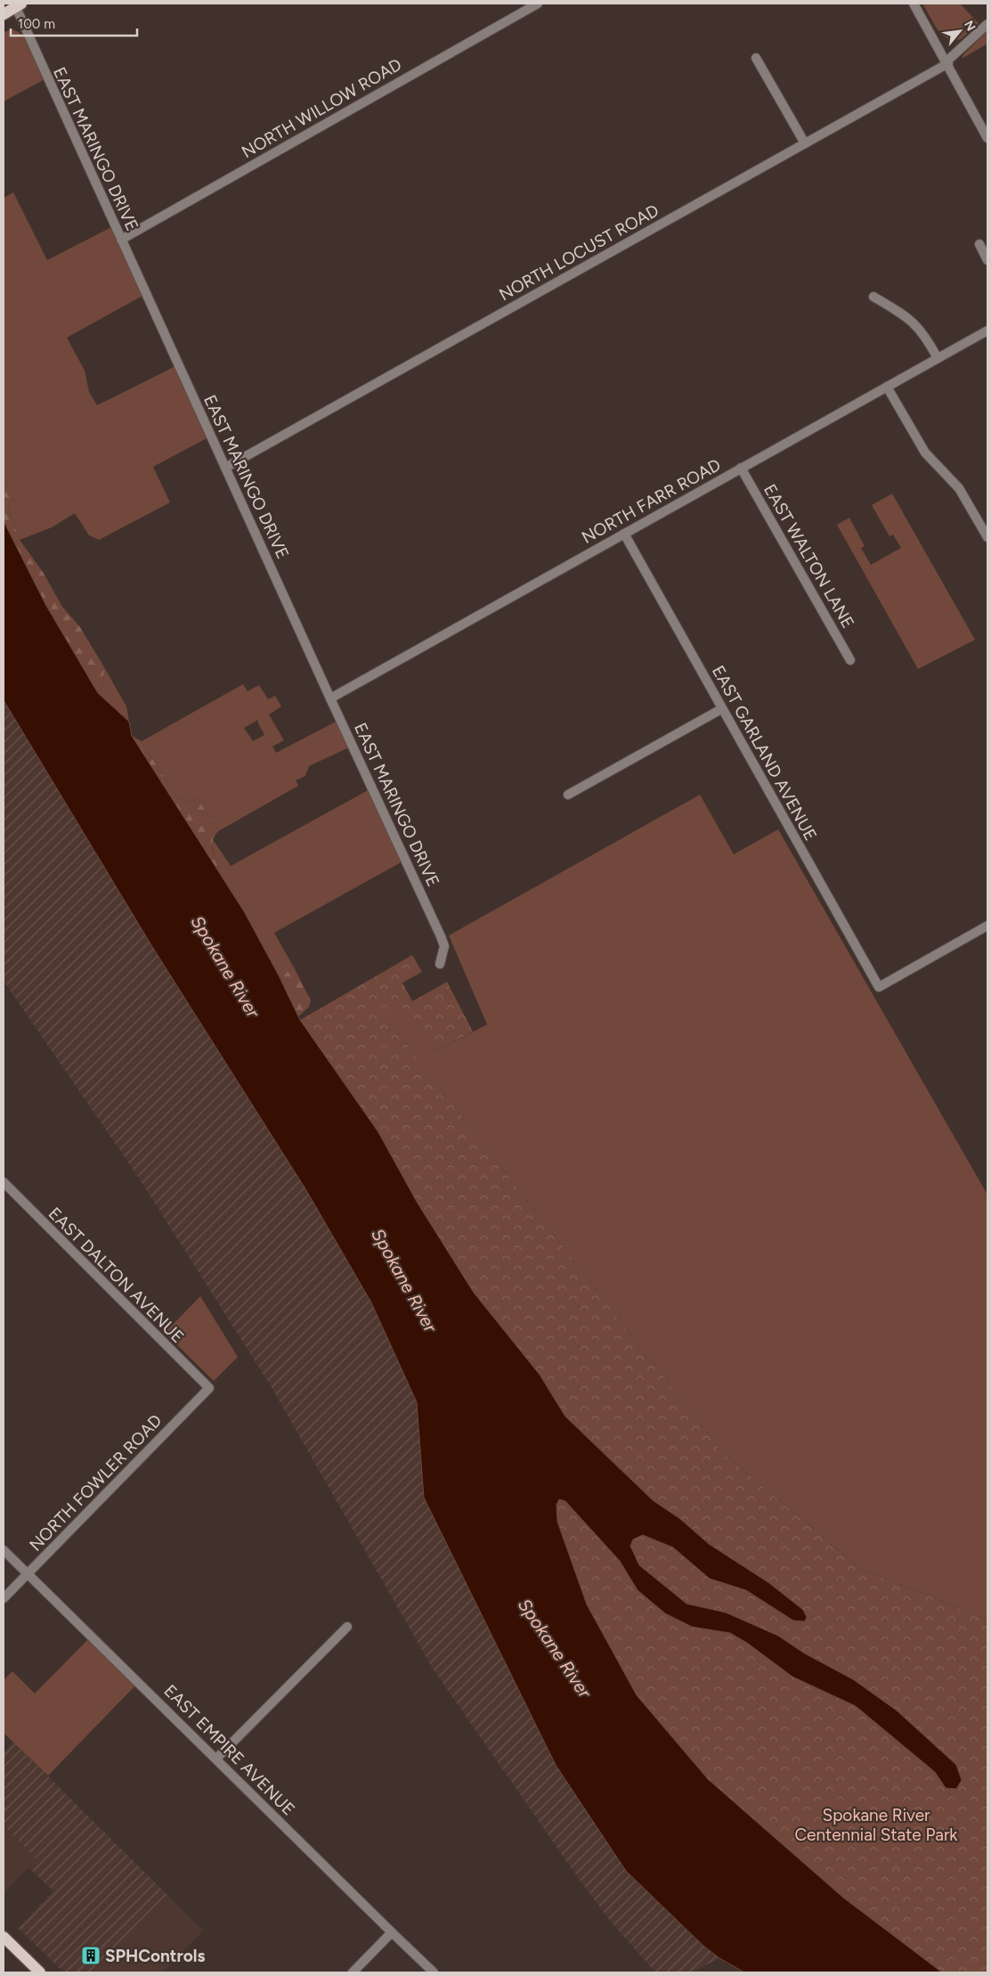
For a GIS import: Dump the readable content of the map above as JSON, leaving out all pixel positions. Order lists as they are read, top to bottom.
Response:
{
  "streets": {
    "street": [
      "NORTH WILLOW ROAD",
      "EAST MARINGO DRIVE",
      "NORTH LOCUST ROAD",
      "NORTH FARR ROAD",
      "EAST WALTON LANE",
      "EAST GARLAND AVENUE",
      "EAST DALTON AVENUE",
      "NORTH FOWLER ROAD",
      "EAST EMPIRE AVENUE"
    ]
  },
  "crossings": [
    ["NORTH WILLOW ROAD", "EAST MARINGO DRIVE"],
    ["EAST MARINGO DRIVE", "NORTH LOCUST ROAD"],
    ["EAST MARINGO DRIVE", "NORTH FARR ROAD"],
    ["NORTH FARR ROAD", "EAST WALTON LANE"],
    ["NORTH FARR ROAD", "EAST GARLAND AVENUE"],
    ["EAST DALTON AVENUE", "NORTH FOWLER ROAD"],
    ["NORTH FOWLER ROAD", "EAST EMPIRE AVENUE"]
  ],
  "water": ["Spokane River"],
  "parks": ["Spokane River Centennial State Park"],
  "places": {
    "building": ["SPHControls"]
  },
  "scale_bar": "100 m",
  "north": "top right"
}
